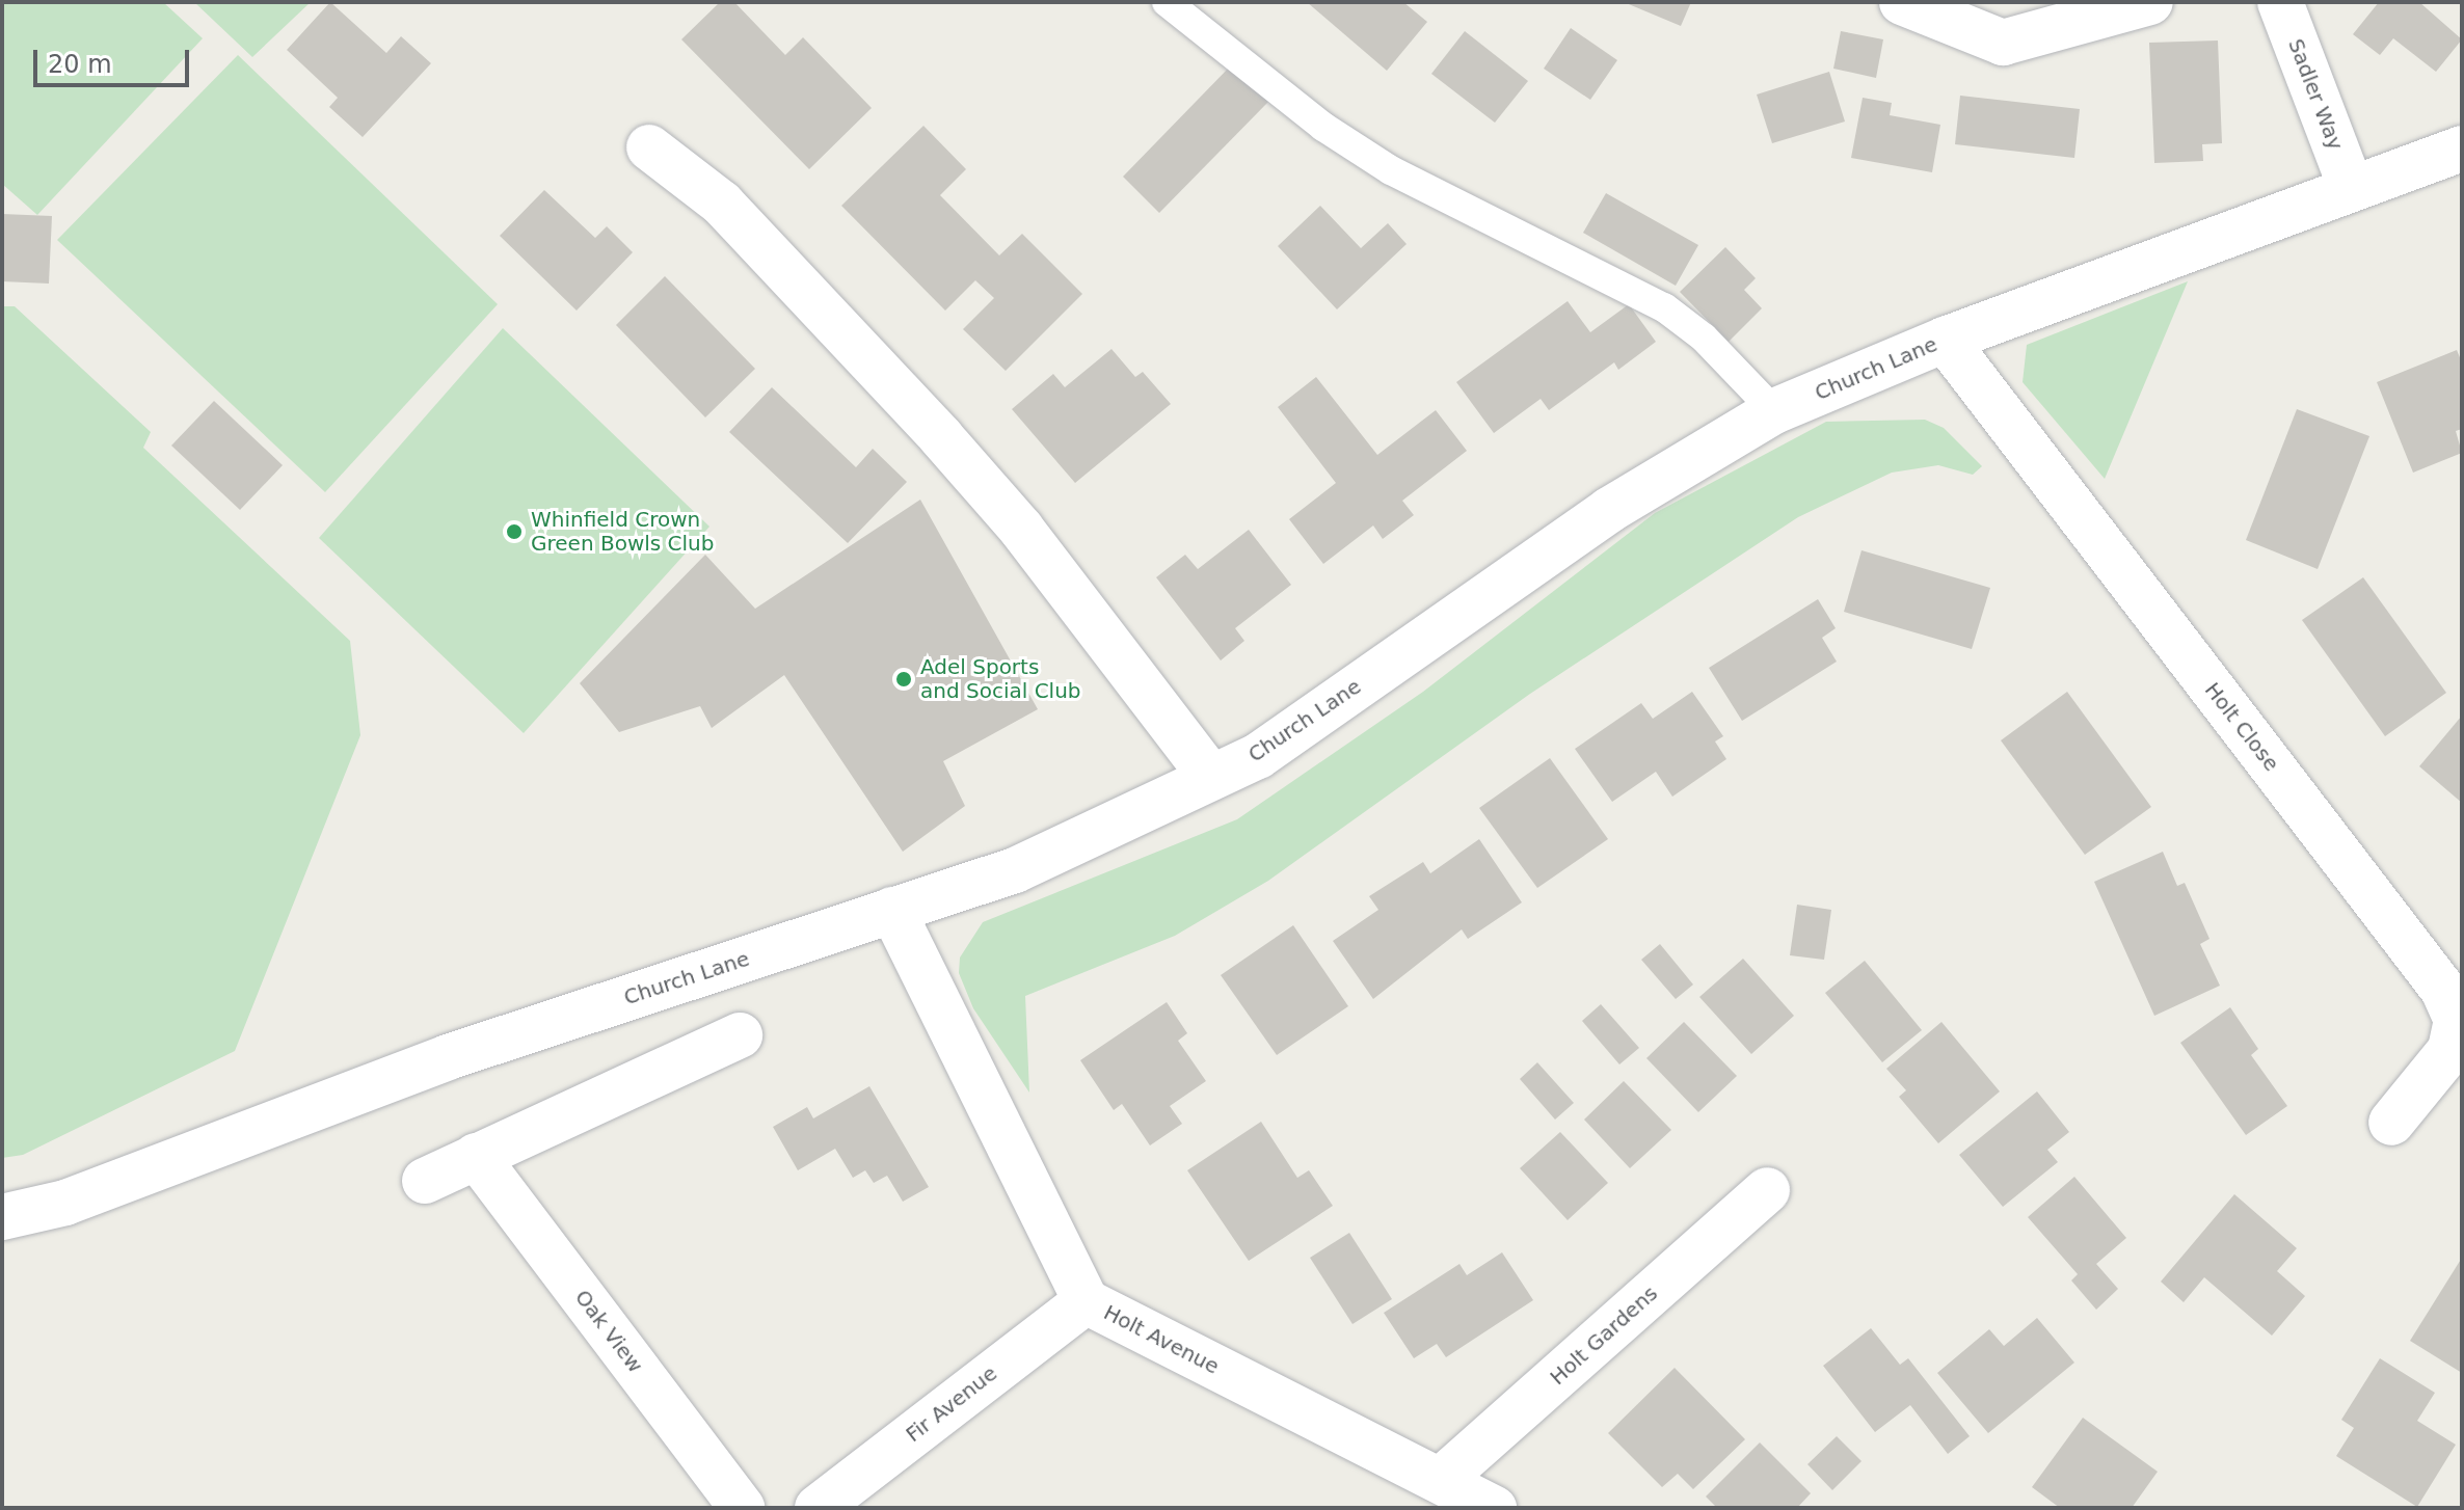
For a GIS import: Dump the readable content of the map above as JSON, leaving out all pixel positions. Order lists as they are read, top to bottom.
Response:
{
  "streets": {
    "street": [
      "Sadler Way",
      "Church Lane",
      "Holt Close",
      "Oak View",
      "Holt Gardens",
      "Holt Avenue",
      "Fir Avenue"
    ]
  },
  "crossings": [
    ["Sadler Way", "Church Lane"],
    ["Church Lane", "Holt Close"],
    ["Church Lane", "Holt Avenue"],
    ["Holt Gardens", "Holt Avenue"],
    ["Holt Avenue", "Fir Avenue"]
  ],
  "places": ["Whinfield Crown Green Bowls Club", "Adel Sports and Social Club"],
  "scale_bar": "20 m"
}
